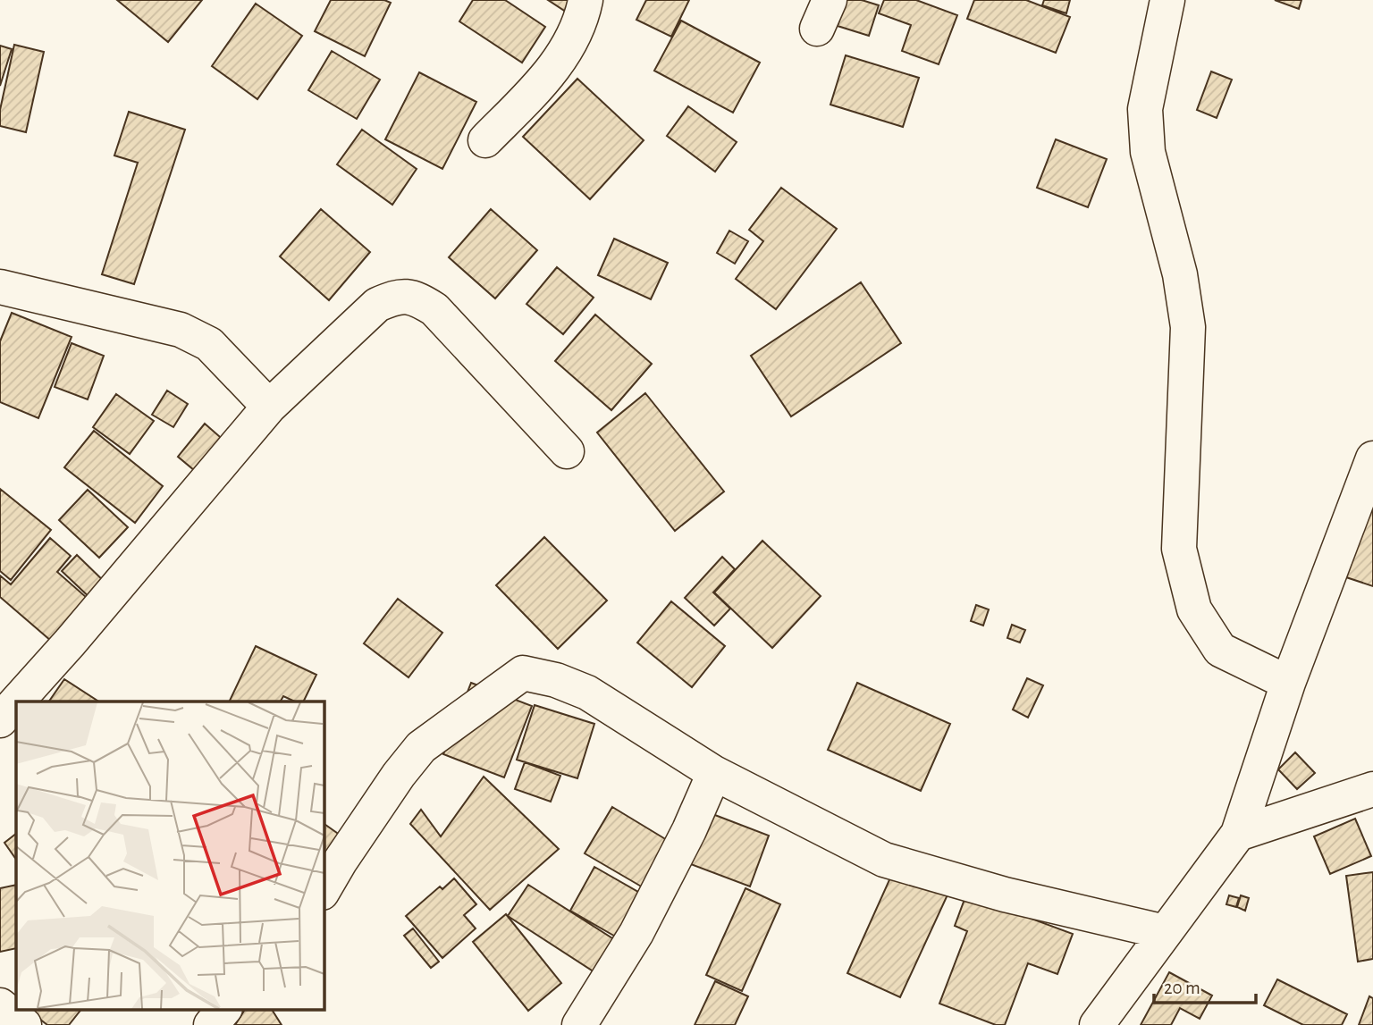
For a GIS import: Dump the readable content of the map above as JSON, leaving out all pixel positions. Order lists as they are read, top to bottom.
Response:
{
  "scale_bar": "20 m"
}
